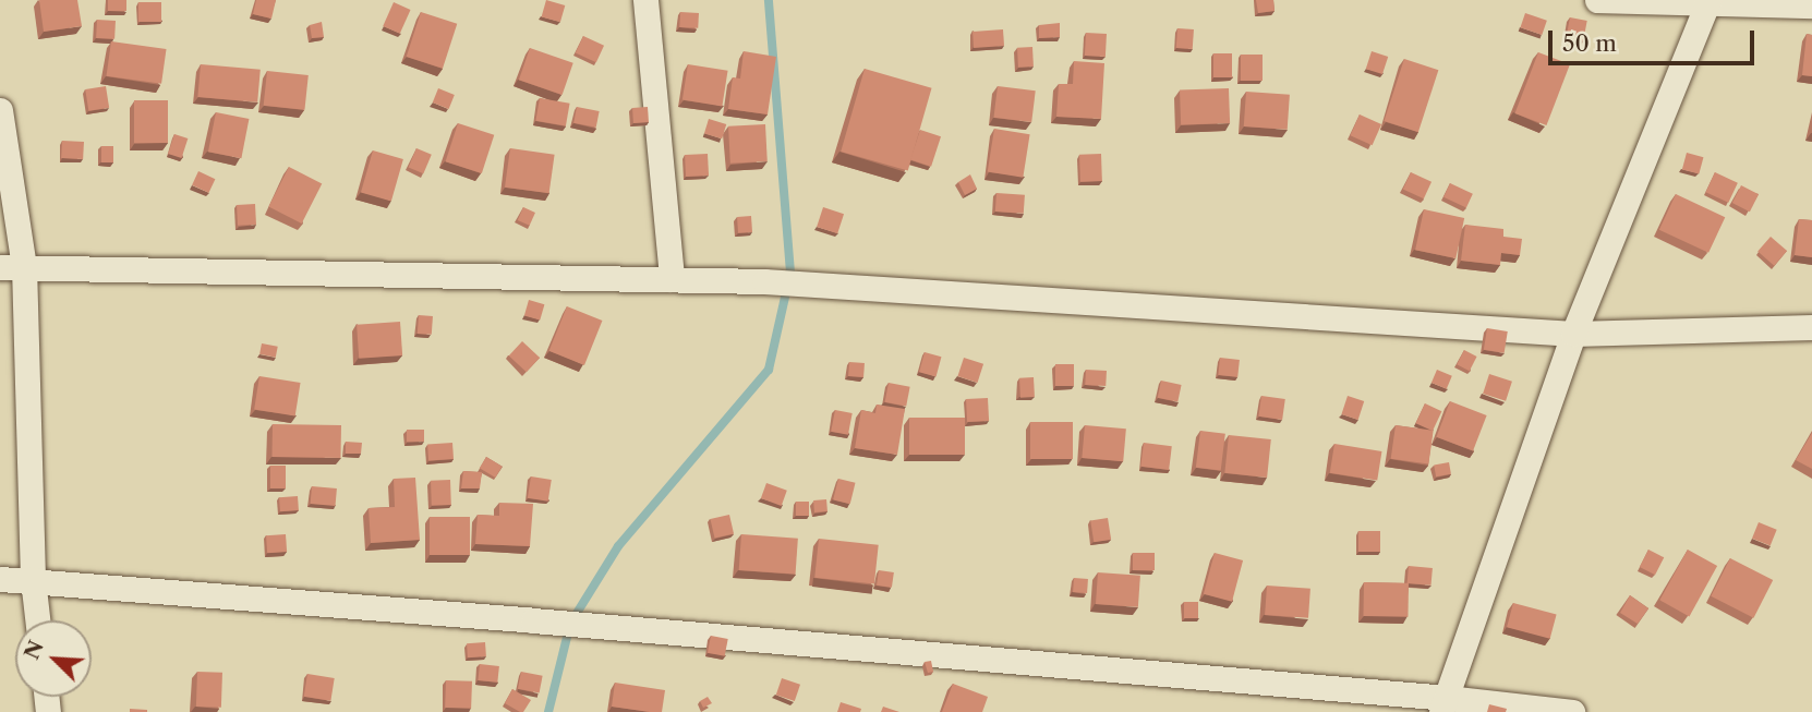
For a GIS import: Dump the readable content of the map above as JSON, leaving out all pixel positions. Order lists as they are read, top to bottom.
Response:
{
  "scale_bar": "50 m",
  "north": "top left"
}
